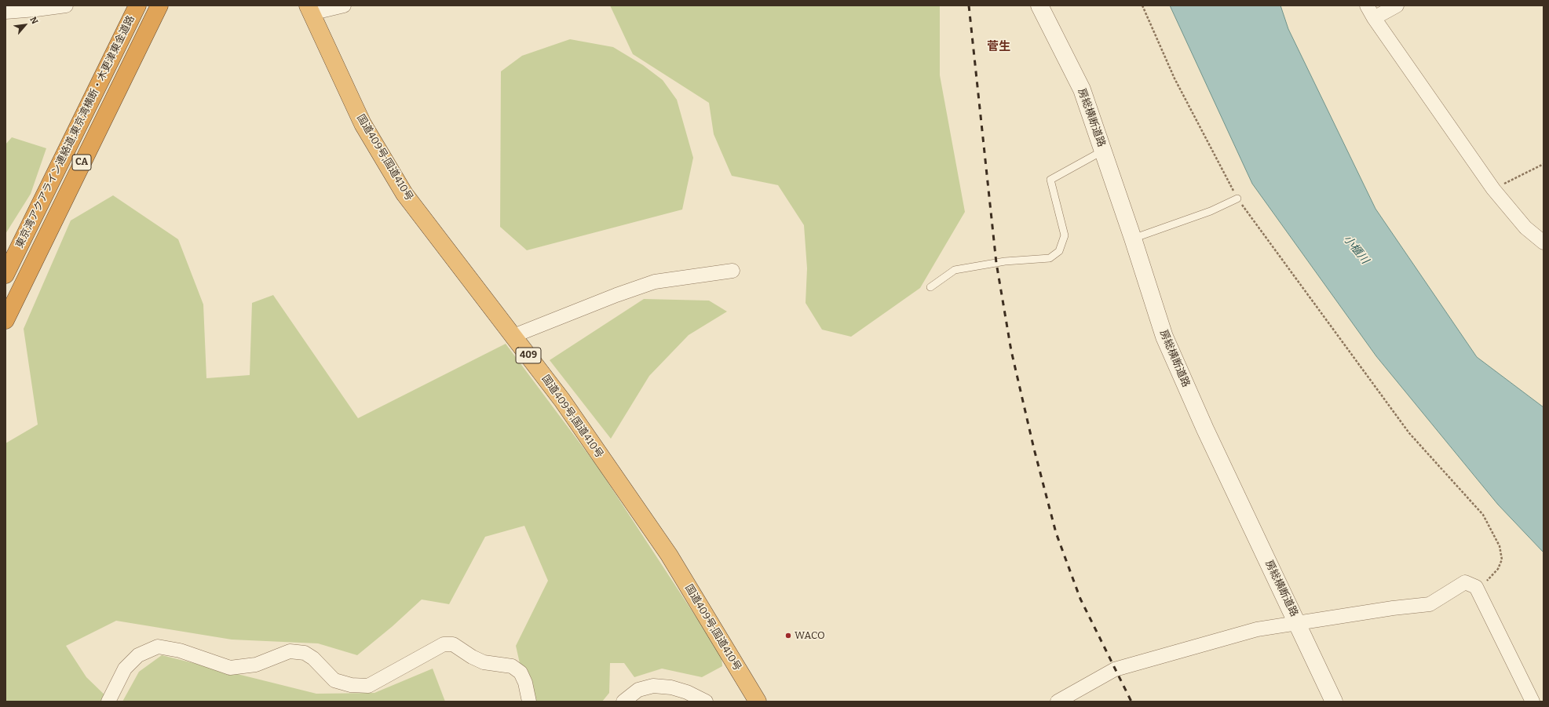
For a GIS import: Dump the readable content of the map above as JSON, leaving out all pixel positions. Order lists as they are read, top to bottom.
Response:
{
  "streets": {
    "highway": [
      "東京湾アクアライン連絡道;東京湾横断・木更津東金道路",
      "国道409号;国道410号",
      "CA",
      "409"
    ],
    "street": ["房総横断道路"]
  },
  "districts": ["菅生"],
  "water": ["小櫃川"],
  "places": ["WACO"],
  "north": "top right"
}
